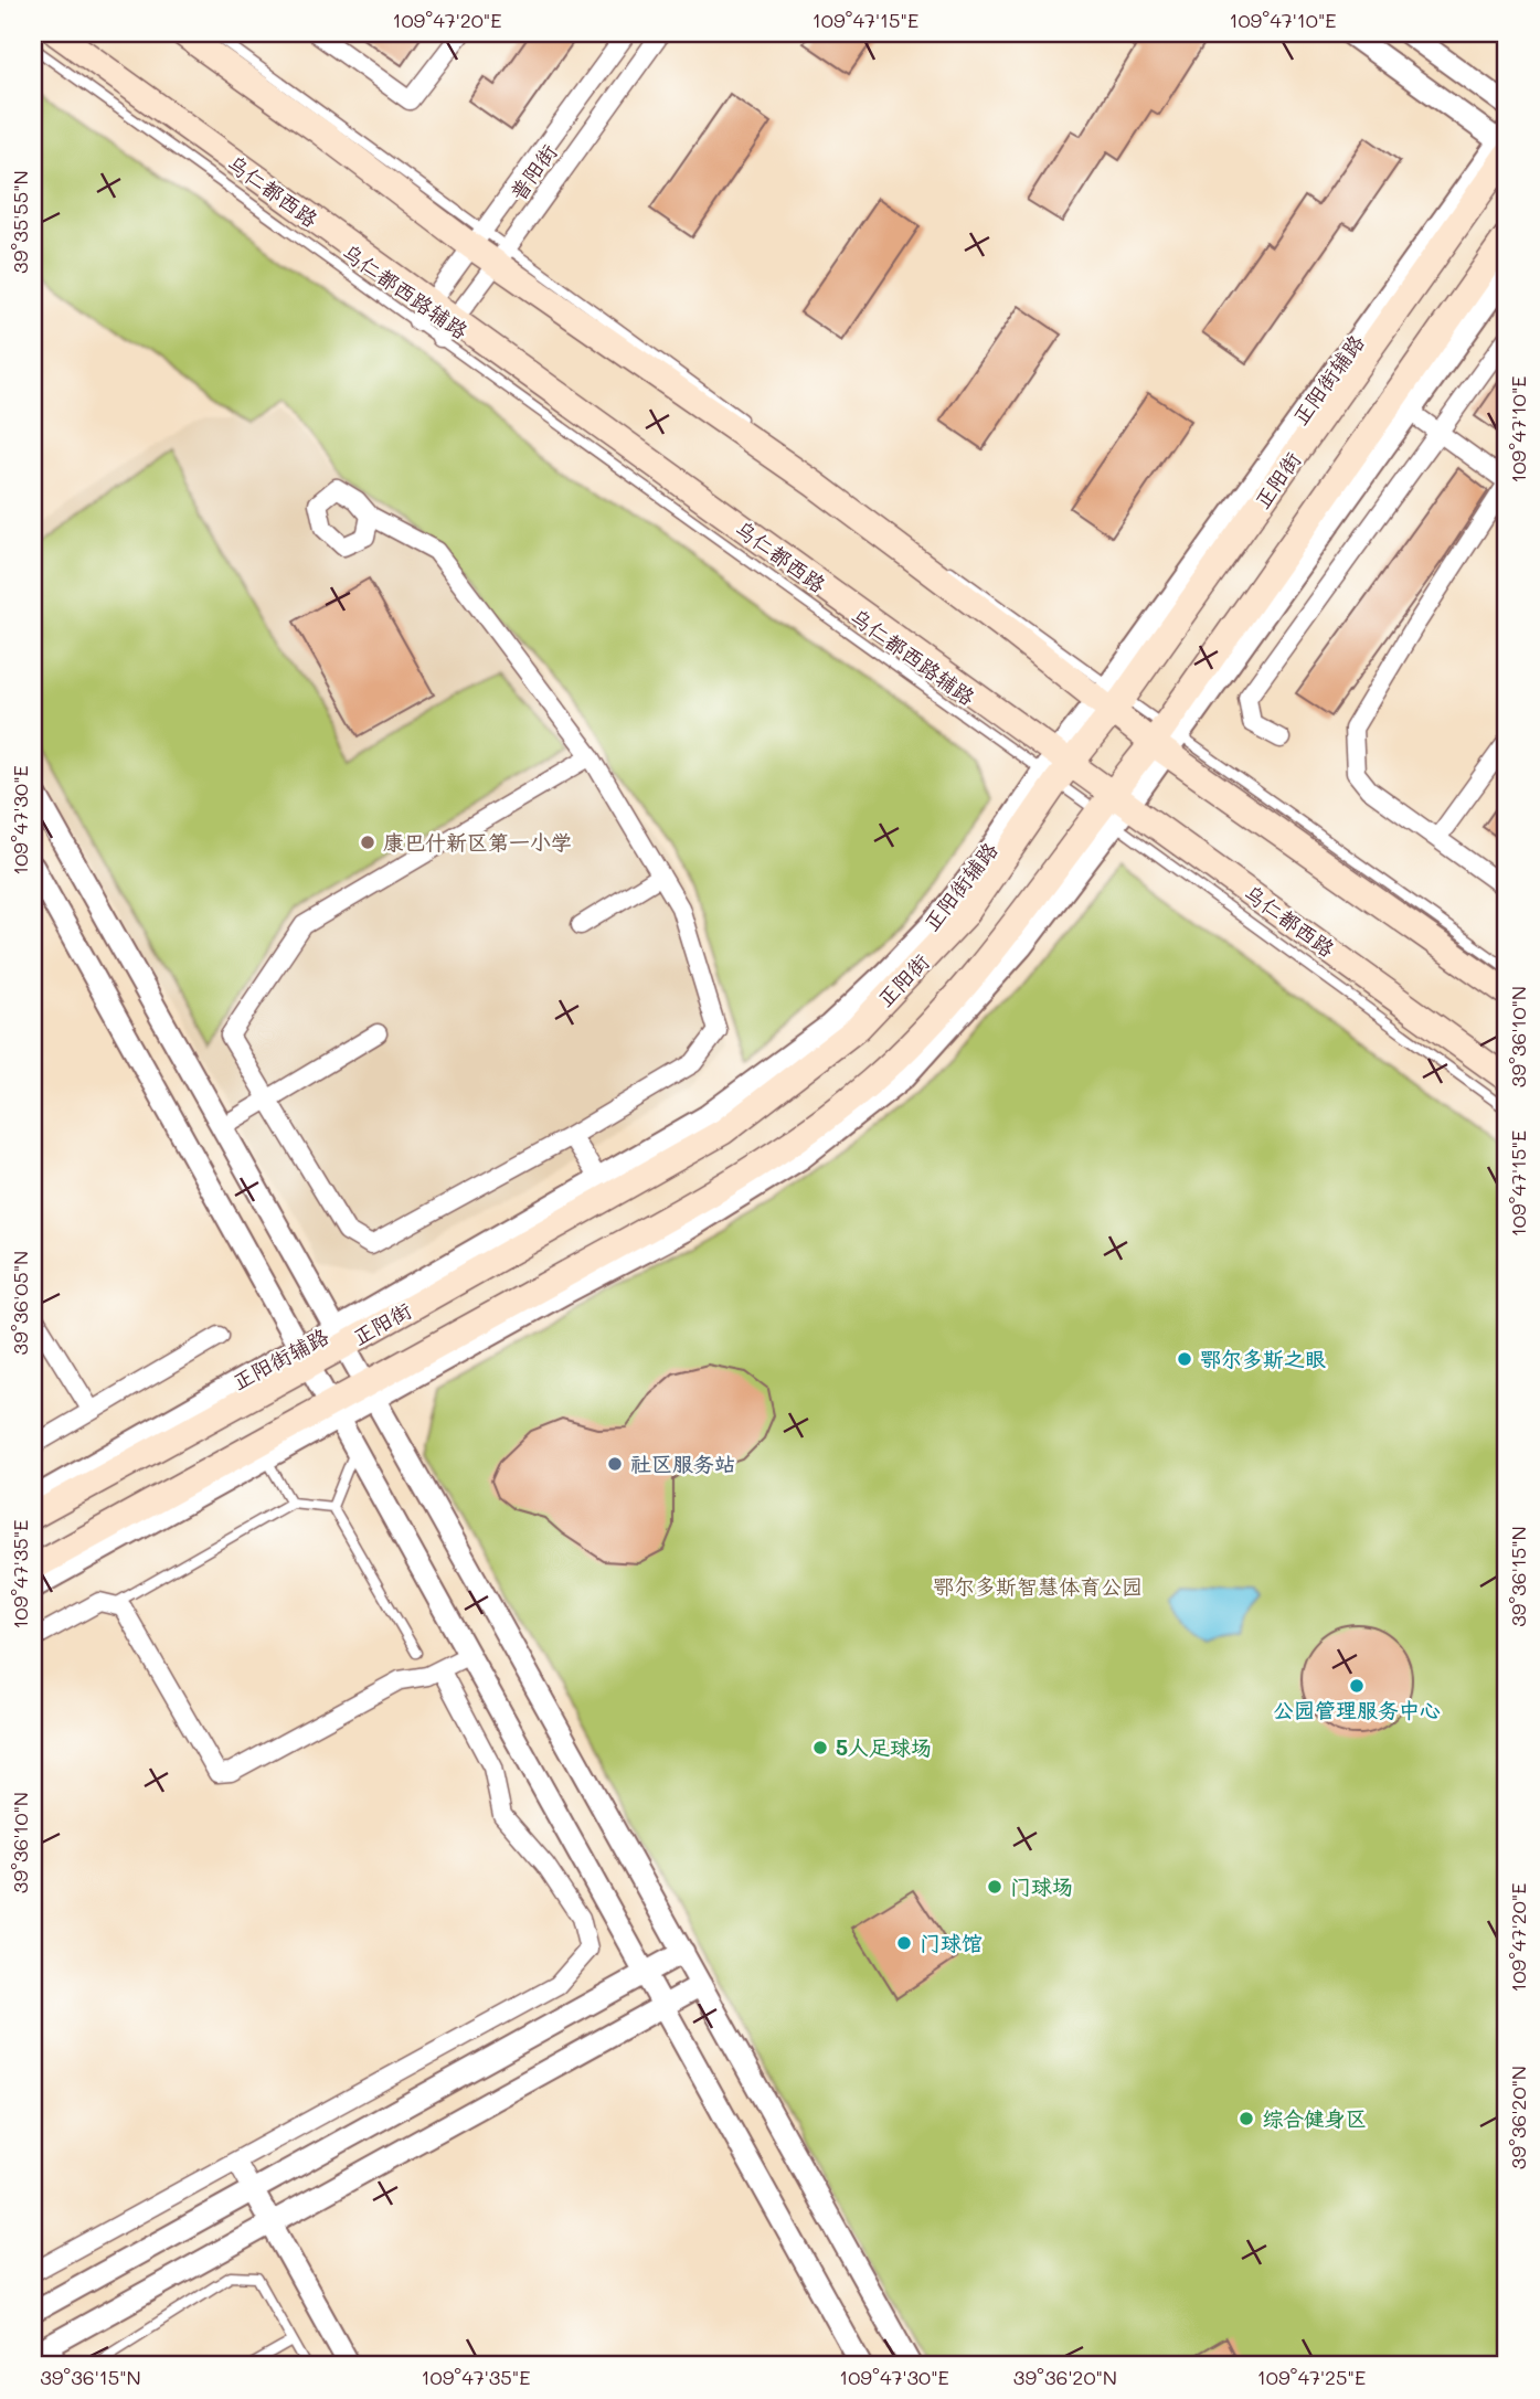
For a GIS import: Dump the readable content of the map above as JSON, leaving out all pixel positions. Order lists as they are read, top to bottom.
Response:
{
  "streets": {
    "main road": ["乌仁都西路", "正阳街"],
    "street": ["普阳街", "正阳街辅路"],
    "lane": ["乌仁都西路辅路"]
  },
  "crossings": [
    ["普阳街", "乌仁都西路"],
    ["普阳街", "乌仁都西路辅路"],
    ["乌仁都西路", "乌仁都西路辅路"],
    ["乌仁都西路", "正阳街辅路"],
    ["乌仁都西路", "正阳街"],
    ["正阳街辅路", "正阳街"]
  ],
  "parks": ["鄂尔多斯智慧体育公园"],
  "places": [
    "康巴什新区第一小学",
    "鄂尔多斯之眼",
    "社区服务站",
    "公园管理服务中心",
    "5人足球场",
    "门球场",
    "门球馆",
    "综合健身区"
  ],
  "coordinates": [
    "109°47'20\"E",
    "109°47'15\"E",
    "109°47'10\"E",
    "39°35'55\"N",
    "109°47'30\"E",
    "39°36'10\"N",
    "39°36'05\"N",
    "109°47'35\"E",
    "39°36'15\"N",
    "39°36'20\"N",
    "109°47'25\"E"
  ]
}
